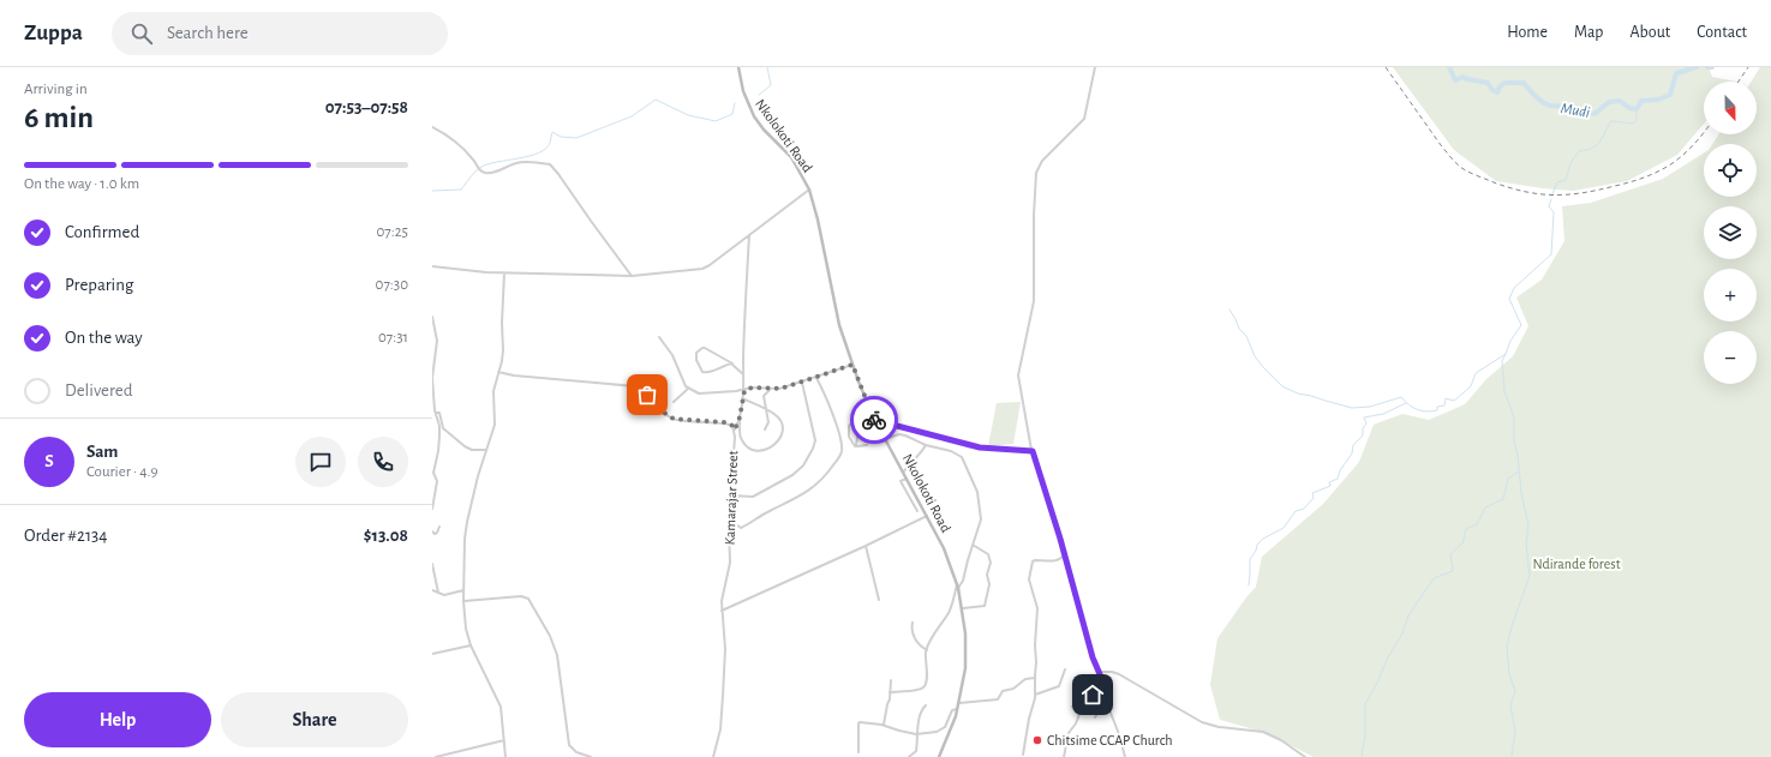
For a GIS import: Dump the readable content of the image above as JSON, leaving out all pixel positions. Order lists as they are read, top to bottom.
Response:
{
  "streets": {
    "main road": ["Nkolokoti Road"],
    "street": ["Kamarajar Street"]
  },
  "water": ["Mudi"],
  "parks": ["Ndirande forest"],
  "places": ["Chitsime CCAP Church"],
  "north": "bottom",
  "page": {
    "header": "Zuppa",
    "search": "Search here",
    "nav": [
      "Home",
      "Map",
      "About",
      "Contact"
    ],
    "heading": ["6 min", "Arriving in", "07:53–07:58"],
    "panel": [
      "Sam",
      "Courier · 4.9",
      "Order #2134",
      "$13.08"
    ],
    "map_buttons": ["+", "−"],
    "bar": "On the way · 1.0 km",
    "list": [
      ["Confirmed", "07:25"],
      ["Preparing", "07:30"],
      ["On the way", "07:31"],
      "Delivered"
    ],
    "round": "S",
    "buttons": ["Help", "Share"]
  }
}
